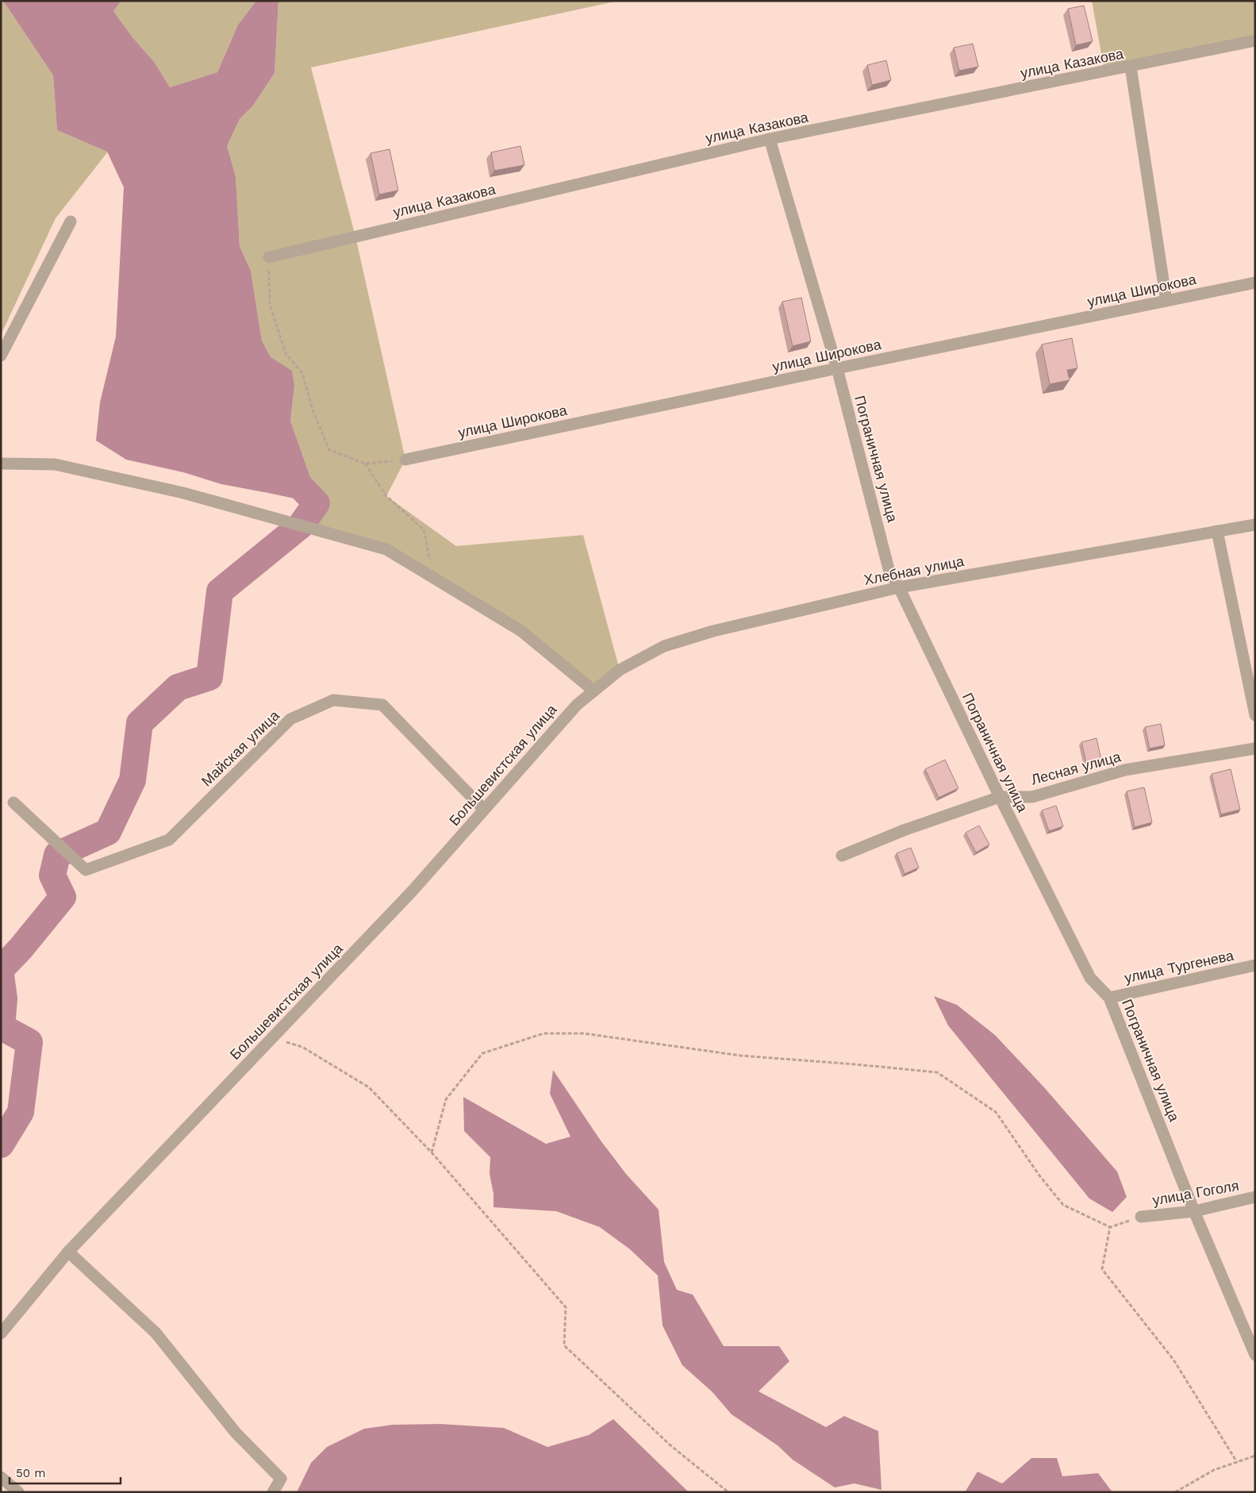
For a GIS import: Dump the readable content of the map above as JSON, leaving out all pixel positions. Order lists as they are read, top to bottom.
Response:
{
  "streets": {
    "street": [
      "улица Казакова",
      "улица Широкова",
      "Пограничная улица",
      "Хлебная улица",
      "Майская улица",
      "Большевистская улица",
      "Лесная улица",
      "улица Тургенева",
      "улица Гоголя"
    ]
  },
  "crossings": [
    ["улица Казакова", "Пограничная улица"],
    ["улица Широкова", "Пограничная улица"],
    ["Пограничная улица", "Хлебная улица"],
    ["Пограничная улица", "Лесная улица"],
    ["Пограничная улица", "улица Тургенева"],
    ["Пограничная улица", "улица Гоголя"],
    ["Хлебная улица", "Большевистская улица"],
    ["Майская улица", "Большевистская улица"]
  ],
  "scale_bar": "50 m"
}
